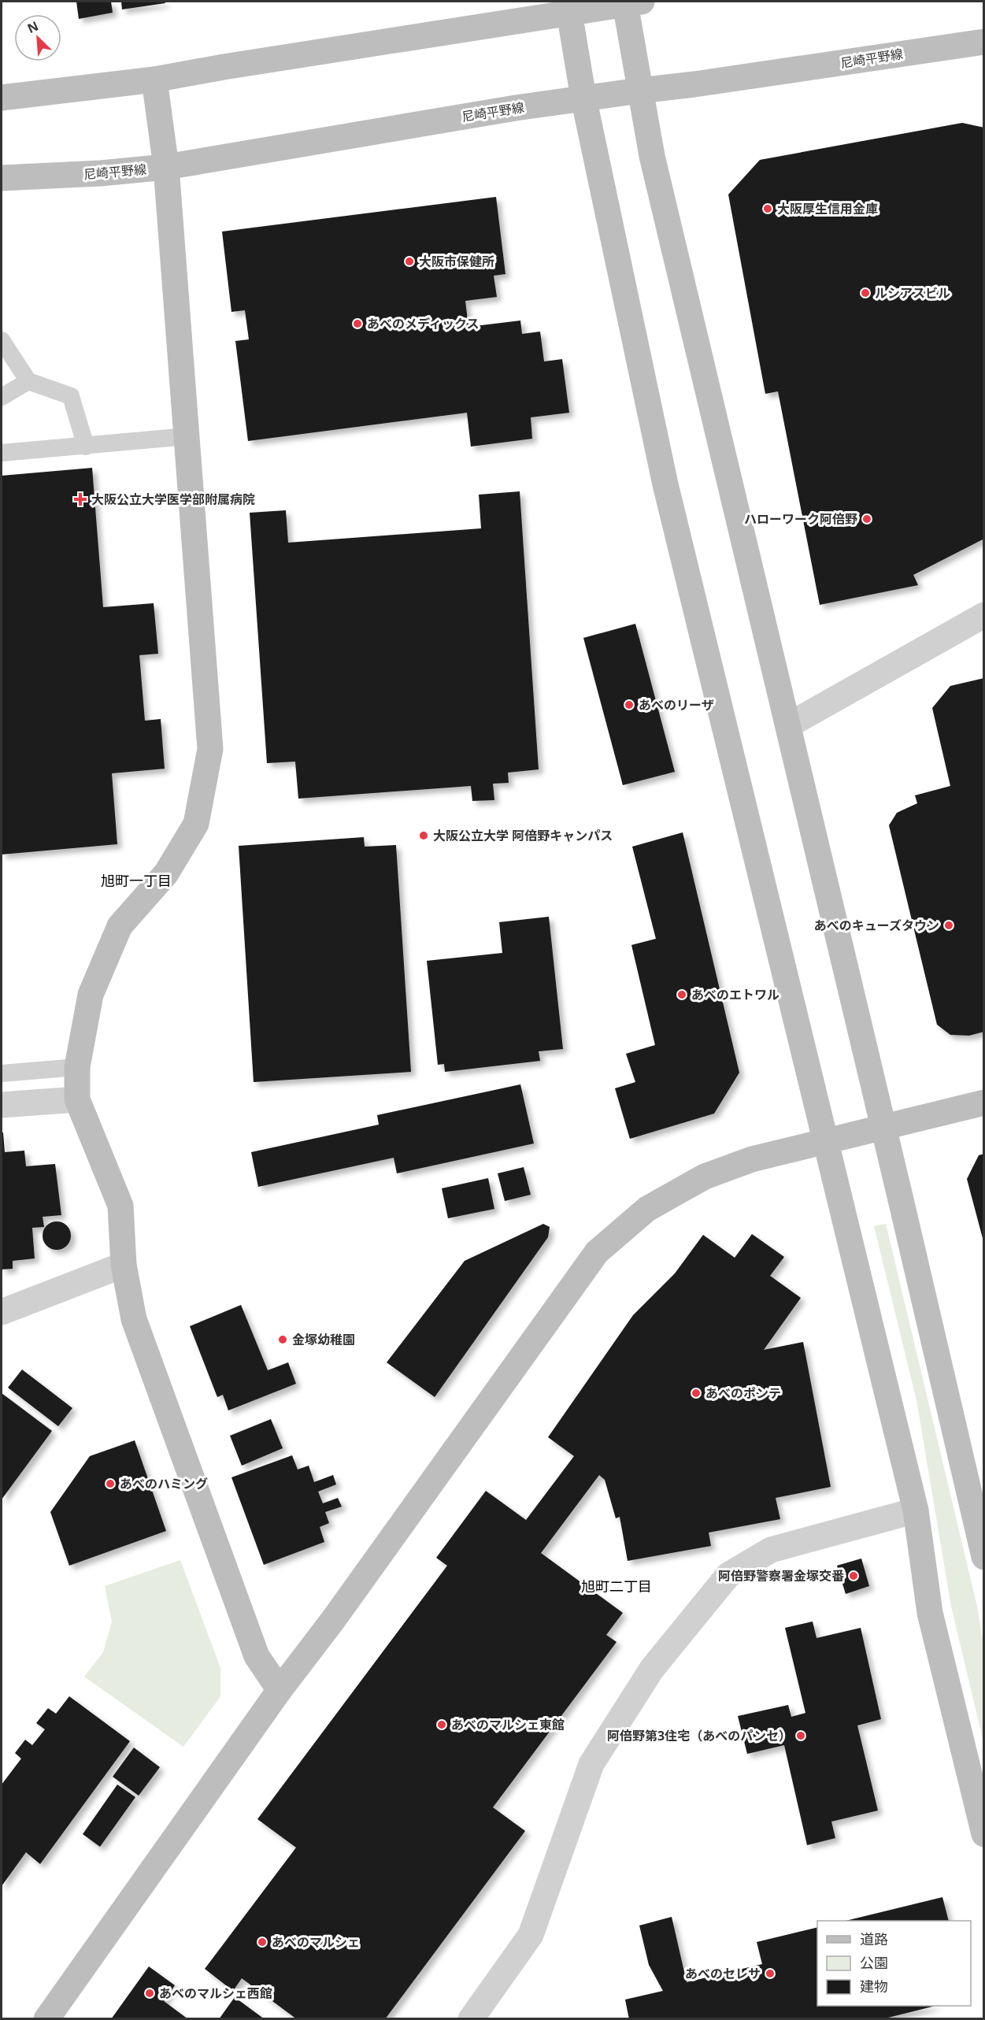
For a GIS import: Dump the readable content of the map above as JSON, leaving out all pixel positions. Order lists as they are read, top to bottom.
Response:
{
  "streets": {
    "street": ["尼崎平野線"]
  },
  "districts": ["旭町一丁目", "旭町二丁目"],
  "places": {
    "other": [
      "大阪厚生信用金庫",
      "大阪市保健所",
      "ルシアスビル",
      "あべのメディックス",
      "ハローワーク阿倍野",
      "あべのリーザ",
      "大阪公立大学 阿倍野キャンパス",
      "あべのキューズタウン",
      "あべのエトワル",
      "金塚幼稚園",
      "あべのポンテ",
      "あべのハミング",
      "阿倍野警察署金塚交番",
      "あべのマルシェ東館",
      "阿倍野第3住宅（あべのパンセ）",
      "あべのマルシェ",
      "あべのセレサ",
      "あべのマルシェ西館"
    ],
    "health": ["大阪公立大学医学部附属病院"]
  },
  "legend": ["道路", "公園", "建物"],
  "north": "top left"
}
